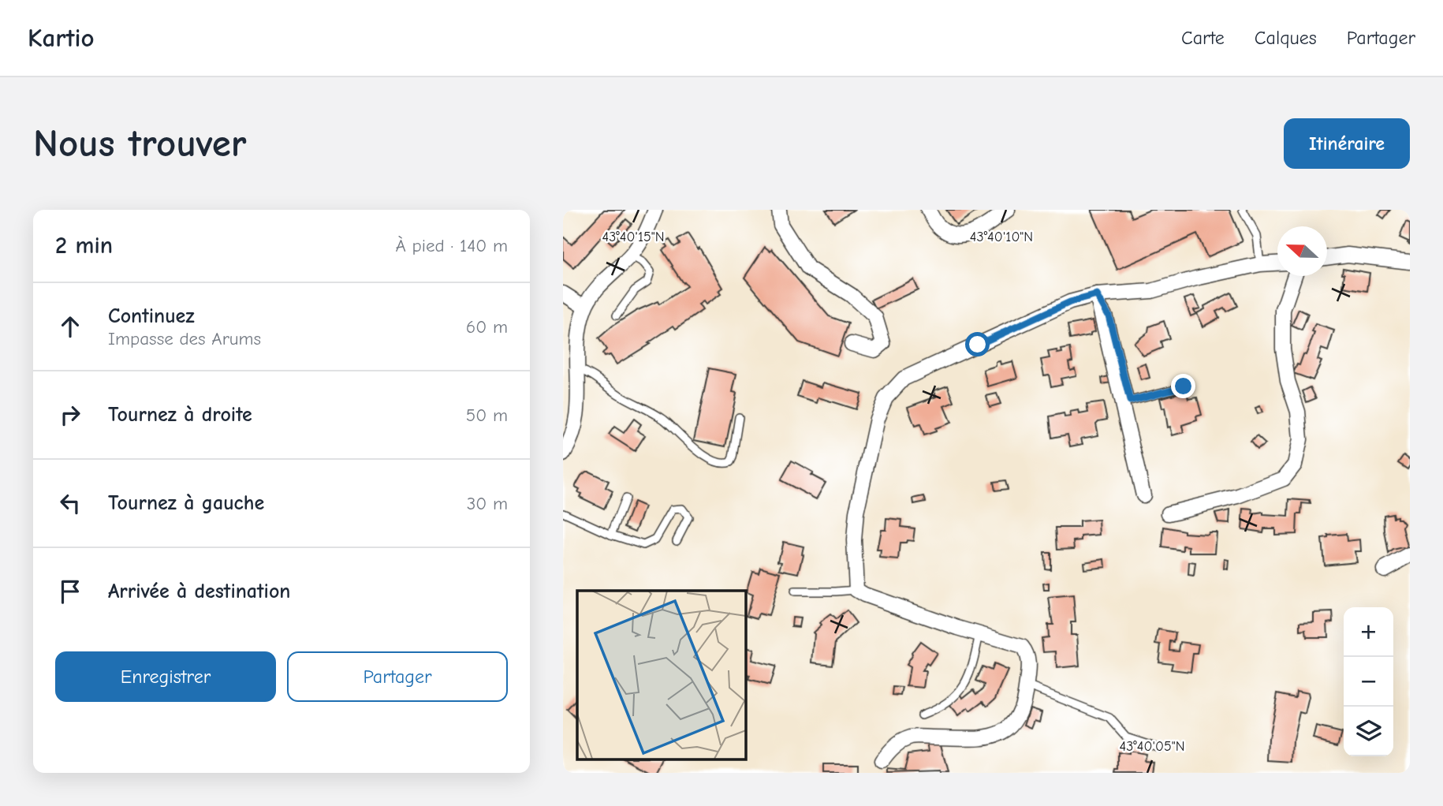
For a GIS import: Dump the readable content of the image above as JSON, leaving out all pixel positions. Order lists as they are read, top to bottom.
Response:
{
  "north": "left",
  "page": {
    "header": "Kartio",
    "nav": ["Carte", "Calques", "Partager"],
    "buttons": [
      "Itinéraire",
      ["Enregistrer", "Partager"]
    ],
    "title": "Nous trouver",
    "heading": ["2 min", "À pied · 140 m"],
    "list": [
      ["Continuez", "Impasse des Arums", "60 m"],
      ["Tournez à droite", "50 m"],
      ["Tournez à gauche", "30 m"],
      "Arrivée à destination"
    ],
    "map_buttons": ["+", "−"]
  },
  "coordinates": ["43°40'15\"N", "43°40'10\"N", "43°40'05\"N"]
}
